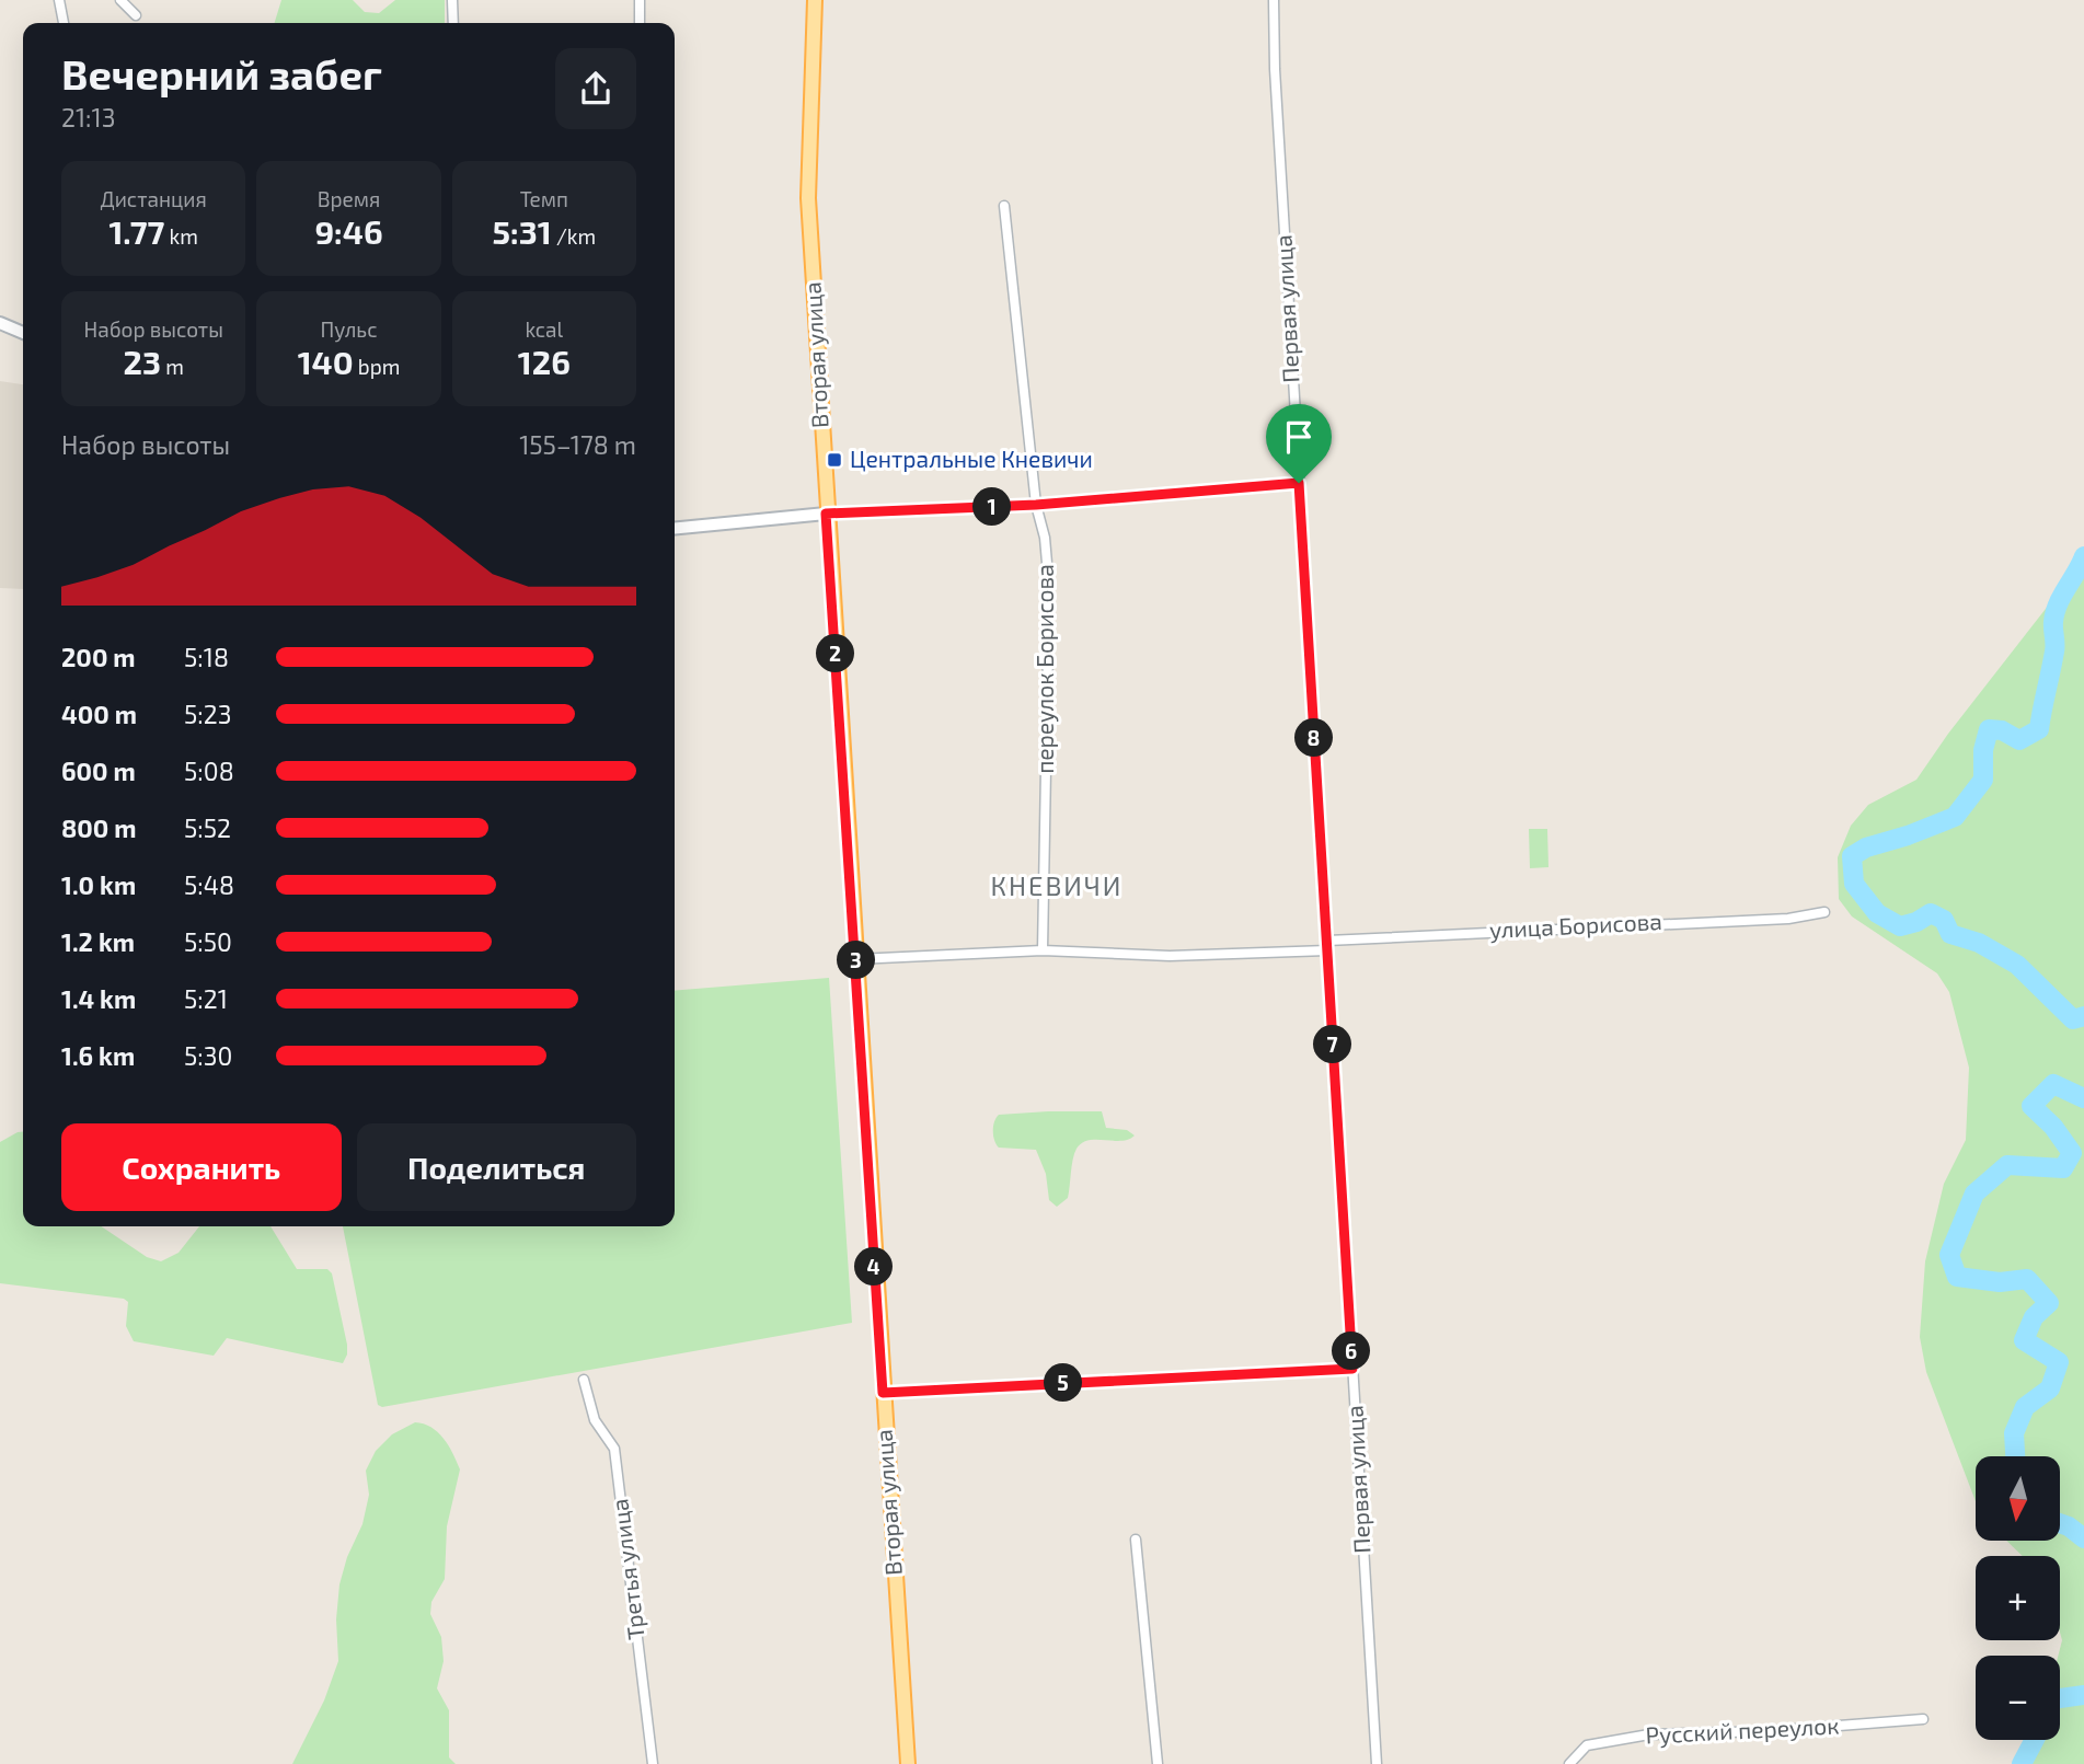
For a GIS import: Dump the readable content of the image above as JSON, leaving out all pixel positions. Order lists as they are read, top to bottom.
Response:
{
  "streets": {
    "main road": ["Вторая улица"],
    "street": [
      "Первая улица",
      "переулок Борисова",
      "улица Борисова",
      "Третья улица",
      "Русский переулок"
    ]
  },
  "crossings": [
    ["Первая улица", "улица Борисова"]
  ],
  "districts": ["КНЕВИЧИ"],
  "places": {
    "transit": ["Центральные Кневичи"]
  },
  "north": "bottom",
  "page": {
    "heading": ["Вечерний забег", "21:13"],
    "stats": [
      ["Дистанция", "1.77 km"],
      ["Время", "9:46"],
      ["Темп", "5:31 /km"],
      ["Набор высоты", "23 m"],
      ["Пульс", "140 bpm"],
      ["kcal", "126"]
    ],
    "chart": ["Набор высоты", "155–178 m"],
    "pins": [
      "1",
      "2",
      "8",
      "3",
      "7",
      "4",
      "6",
      "5"
    ],
    "list": [
      {
        "name": "200 m",
        "note": "5:18"
      },
      {
        "name": "400 m",
        "note": "5:23"
      },
      {
        "name": "600 m",
        "note": "5:08"
      },
      {
        "name": "800 m",
        "note": "5:52"
      },
      {
        "name": "1.0 km",
        "note": "5:48"
      },
      {
        "name": "1.2 km",
        "note": "5:50"
      },
      {
        "name": "1.4 km",
        "note": "5:21"
      },
      {
        "name": "1.6 km",
        "note": "5:30"
      }
    ],
    "buttons": ["Сохранить", "Поделиться"],
    "map_buttons": ["+", "−"]
  }
}
